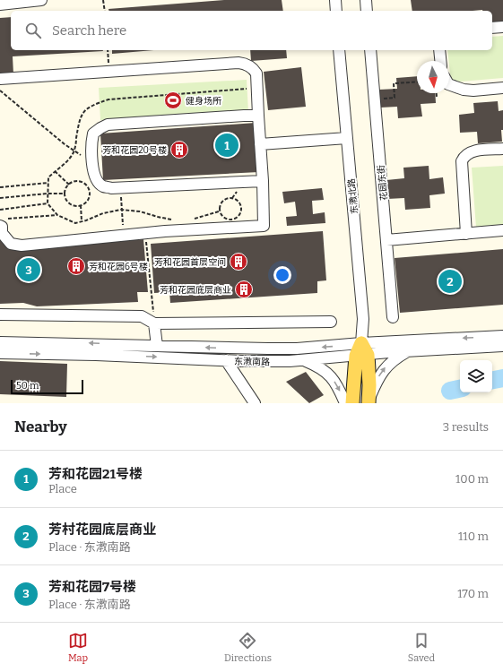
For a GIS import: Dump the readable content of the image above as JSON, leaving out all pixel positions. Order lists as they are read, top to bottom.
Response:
{
  "streets": {
    "main road": ["东漖北路"],
    "street": ["花园东街", "东漖南路"]
  },
  "crossings": [
    ["东漖北路", "东漖南路"]
  ],
  "places": {
    "sports": ["健身场所"],
    "building": [
      "芳和花园20号楼",
      "芳和花园首层空间",
      "芳和花园6号楼",
      "芳和花园底层商业"
    ]
  },
  "scale_bar": "50 m",
  "north": "bottom",
  "page": {
    "search": "Search here",
    "pins": ["1", "3", "2"],
    "scale": "50 m",
    "heading": ["Nearby", "3 results"],
    "list": [
      {
        "mark": "1",
        "name": "芳和花园21号楼",
        "note": "Place",
        "value": "100 m"
      },
      {
        "mark": "2",
        "name": "芳村花园底层商业",
        "note": "Place · 东漖南路",
        "value": "110 m"
      },
      {
        "mark": "3",
        "name": "芳和花园7号楼",
        "note": "Place · 东漖南路",
        "value": "170 m"
      }
    ],
    "nav": ["Map", "Directions", "Saved"]
  }
}
